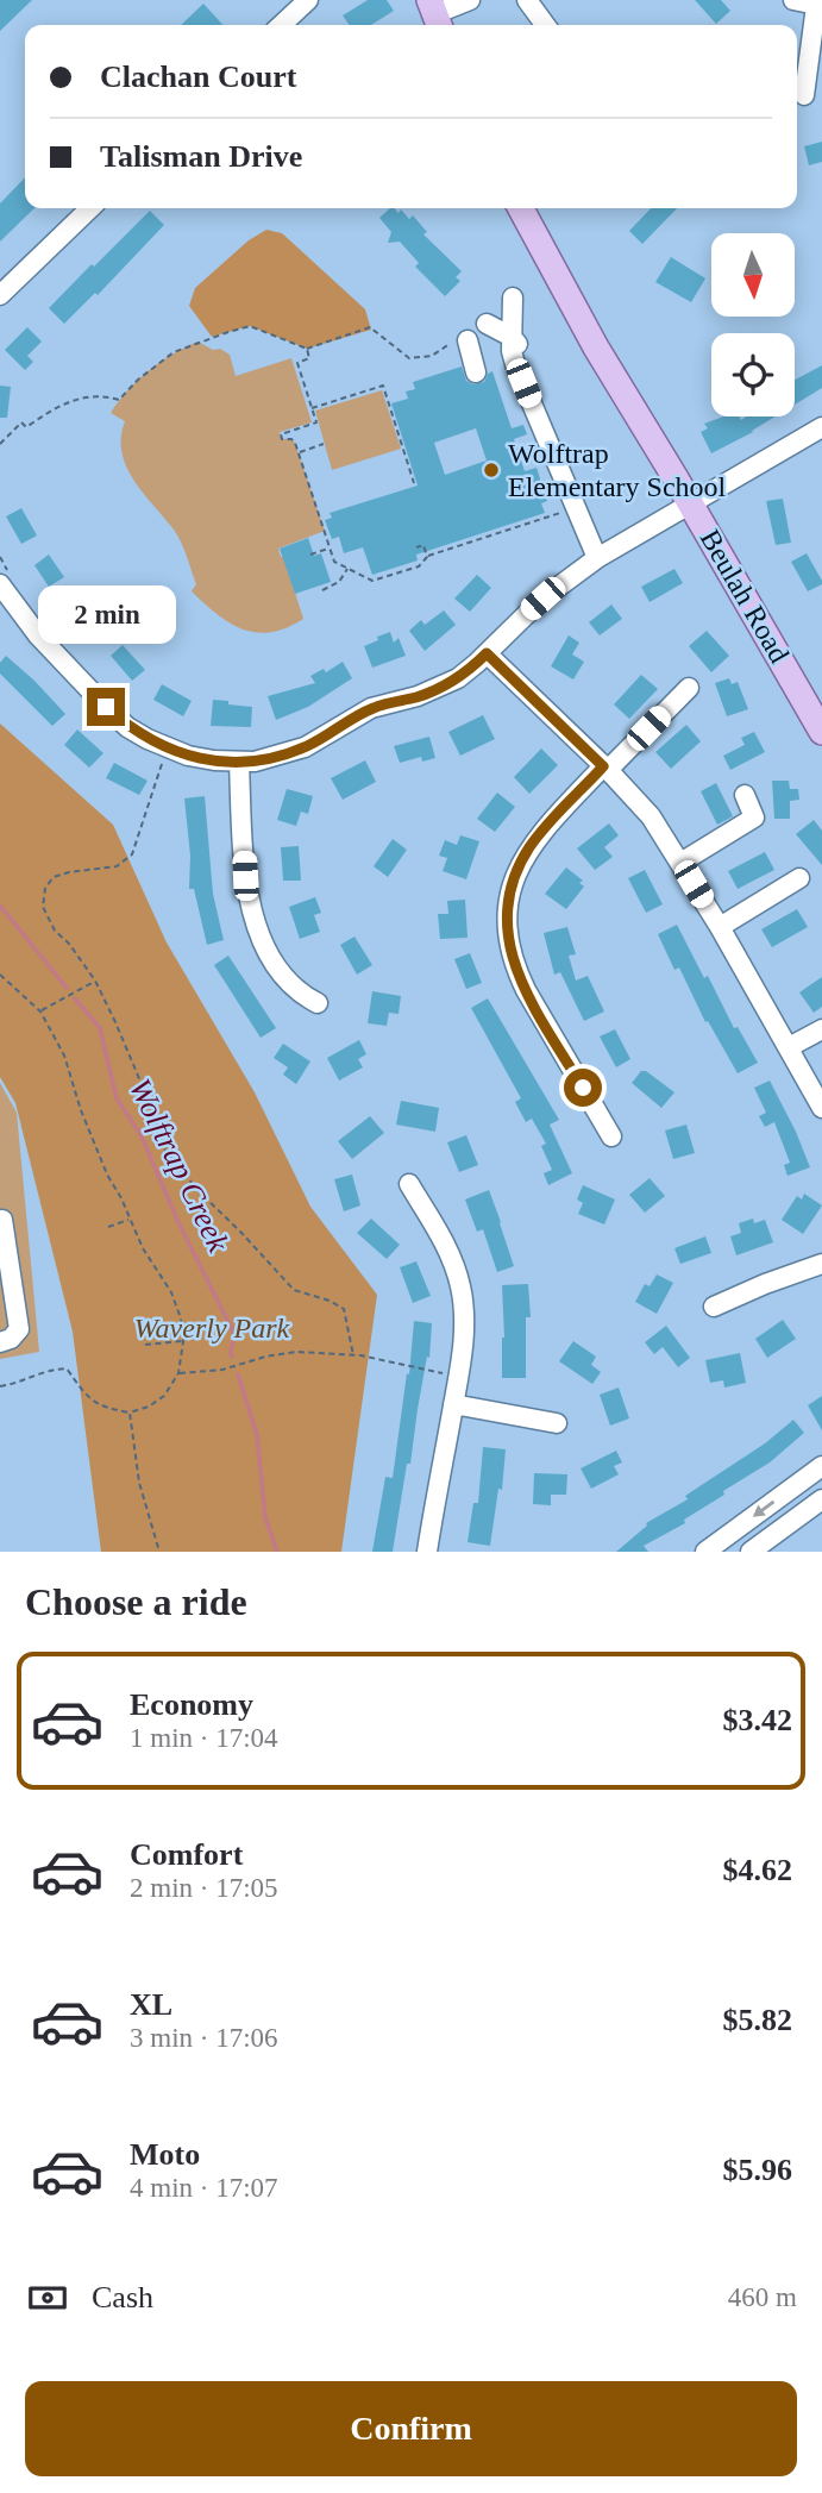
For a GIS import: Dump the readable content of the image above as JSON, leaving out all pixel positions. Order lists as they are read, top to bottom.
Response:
{
  "streets": {
    "main road": ["Beulah Road"]
  },
  "water": ["Wolftrap Creek"],
  "parks": ["Waverly Park"],
  "places": ["Wolftrap Elementary School"],
  "north": "bottom",
  "page": {
    "banner": ["Clachan Court", "Talisman Drive"],
    "bubble": "2 min",
    "heading": "Choose a ride",
    "list": [
      {
        "name": "Economy",
        "note": "1 min · 17:04",
        "value": "$3.42"
      },
      {
        "name": "Comfort",
        "note": "2 min · 17:05",
        "value": "$4.62"
      },
      {
        "name": "XL",
        "note": "3 min · 17:06",
        "value": "$5.82"
      },
      {
        "name": "Moto",
        "note": "4 min · 17:07",
        "value": "$5.96"
      }
    ],
    "pay": ["Cash", "460 m"],
    "buttons": "Confirm"
  }
}
